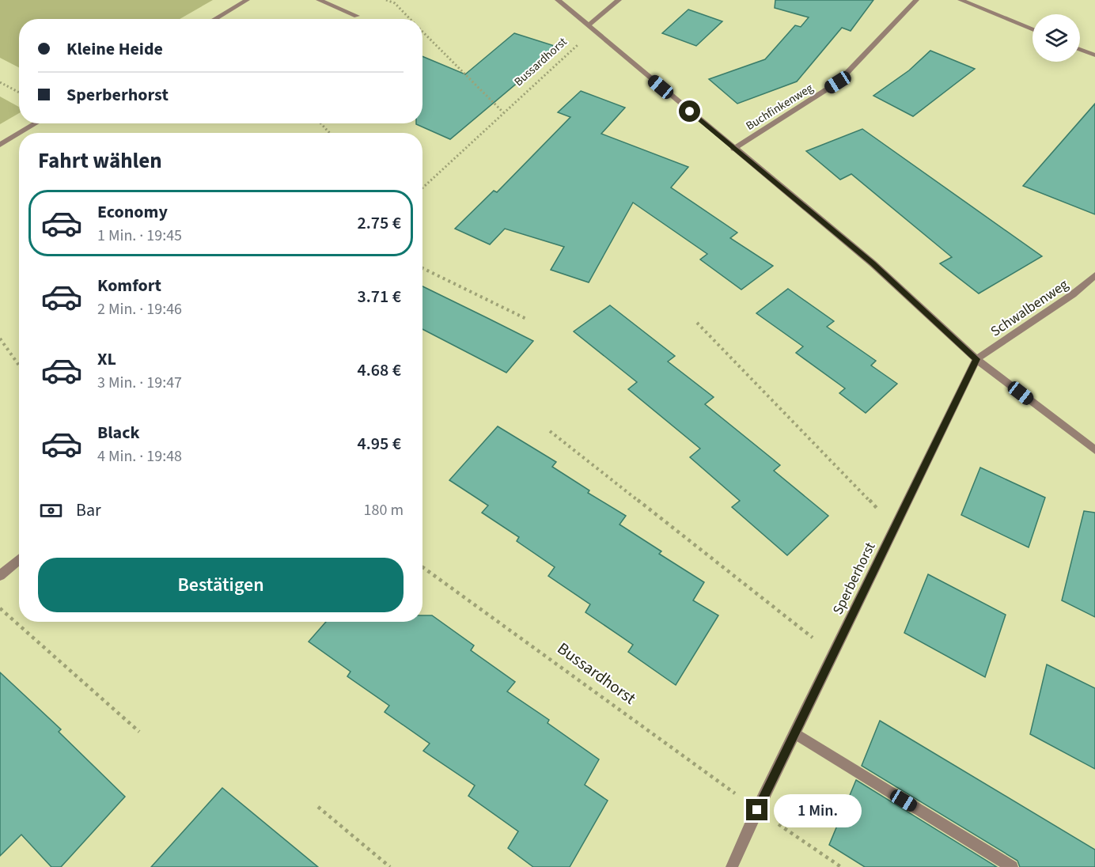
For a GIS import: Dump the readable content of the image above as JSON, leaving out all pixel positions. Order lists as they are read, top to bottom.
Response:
{
  "streets": {
    "street": ["Buchfinkenweg", "Schwalbenweg", "Sperberhorst"],
    "path": ["Bussardhorst"]
  },
  "crossings": [
    ["Bussardhorst", "Sperberhorst"],
    ["Schwalbenweg", "Sperberhorst"]
  ],
  "page": {
    "banner": ["Kleine Heide", "Sperberhorst"],
    "heading": "Fahrt wählen",
    "list": [
      {
        "name": "Economy",
        "note": "1 Min. · 19:45",
        "value": "2.75 €"
      },
      {
        "name": "Komfort",
        "note": "2 Min. · 19:46",
        "value": "3.71 €"
      },
      {
        "name": "XL",
        "note": "3 Min. · 19:47",
        "value": "4.68 €"
      },
      {
        "name": "Black",
        "note": "4 Min. · 19:48",
        "value": "4.95 €"
      }
    ],
    "pay": ["Bar", "180 m"],
    "buttons": "Bestätigen",
    "bubble": "1 Min."
  }
}
